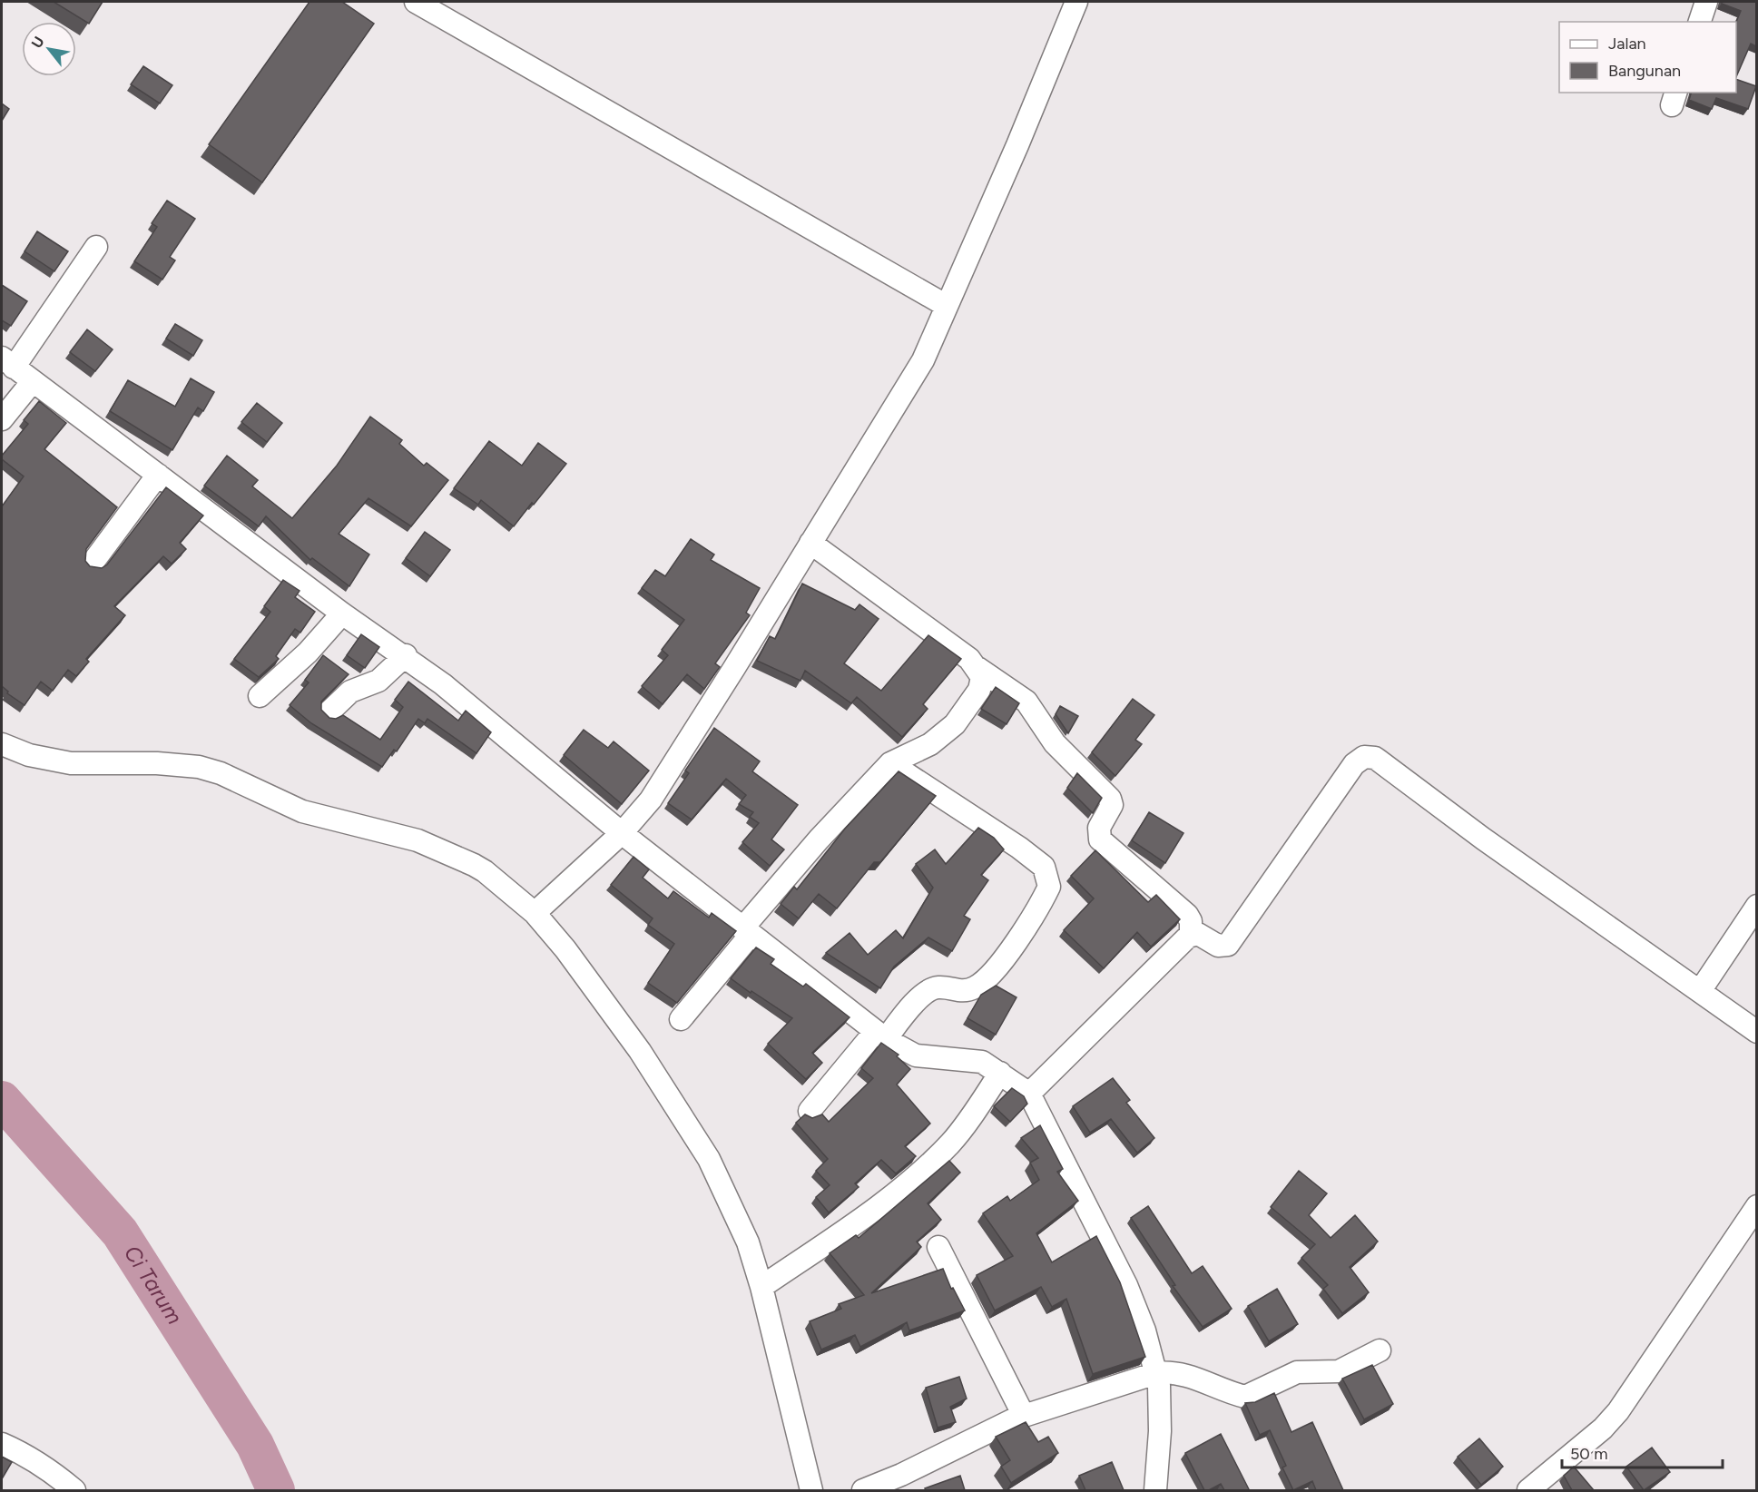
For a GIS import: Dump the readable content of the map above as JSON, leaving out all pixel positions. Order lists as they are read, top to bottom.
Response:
{
  "water": ["Ci Tarum"],
  "legend": ["Jalan", "Bangunan"],
  "scale_bar": "50 m",
  "north": "top left"
}
